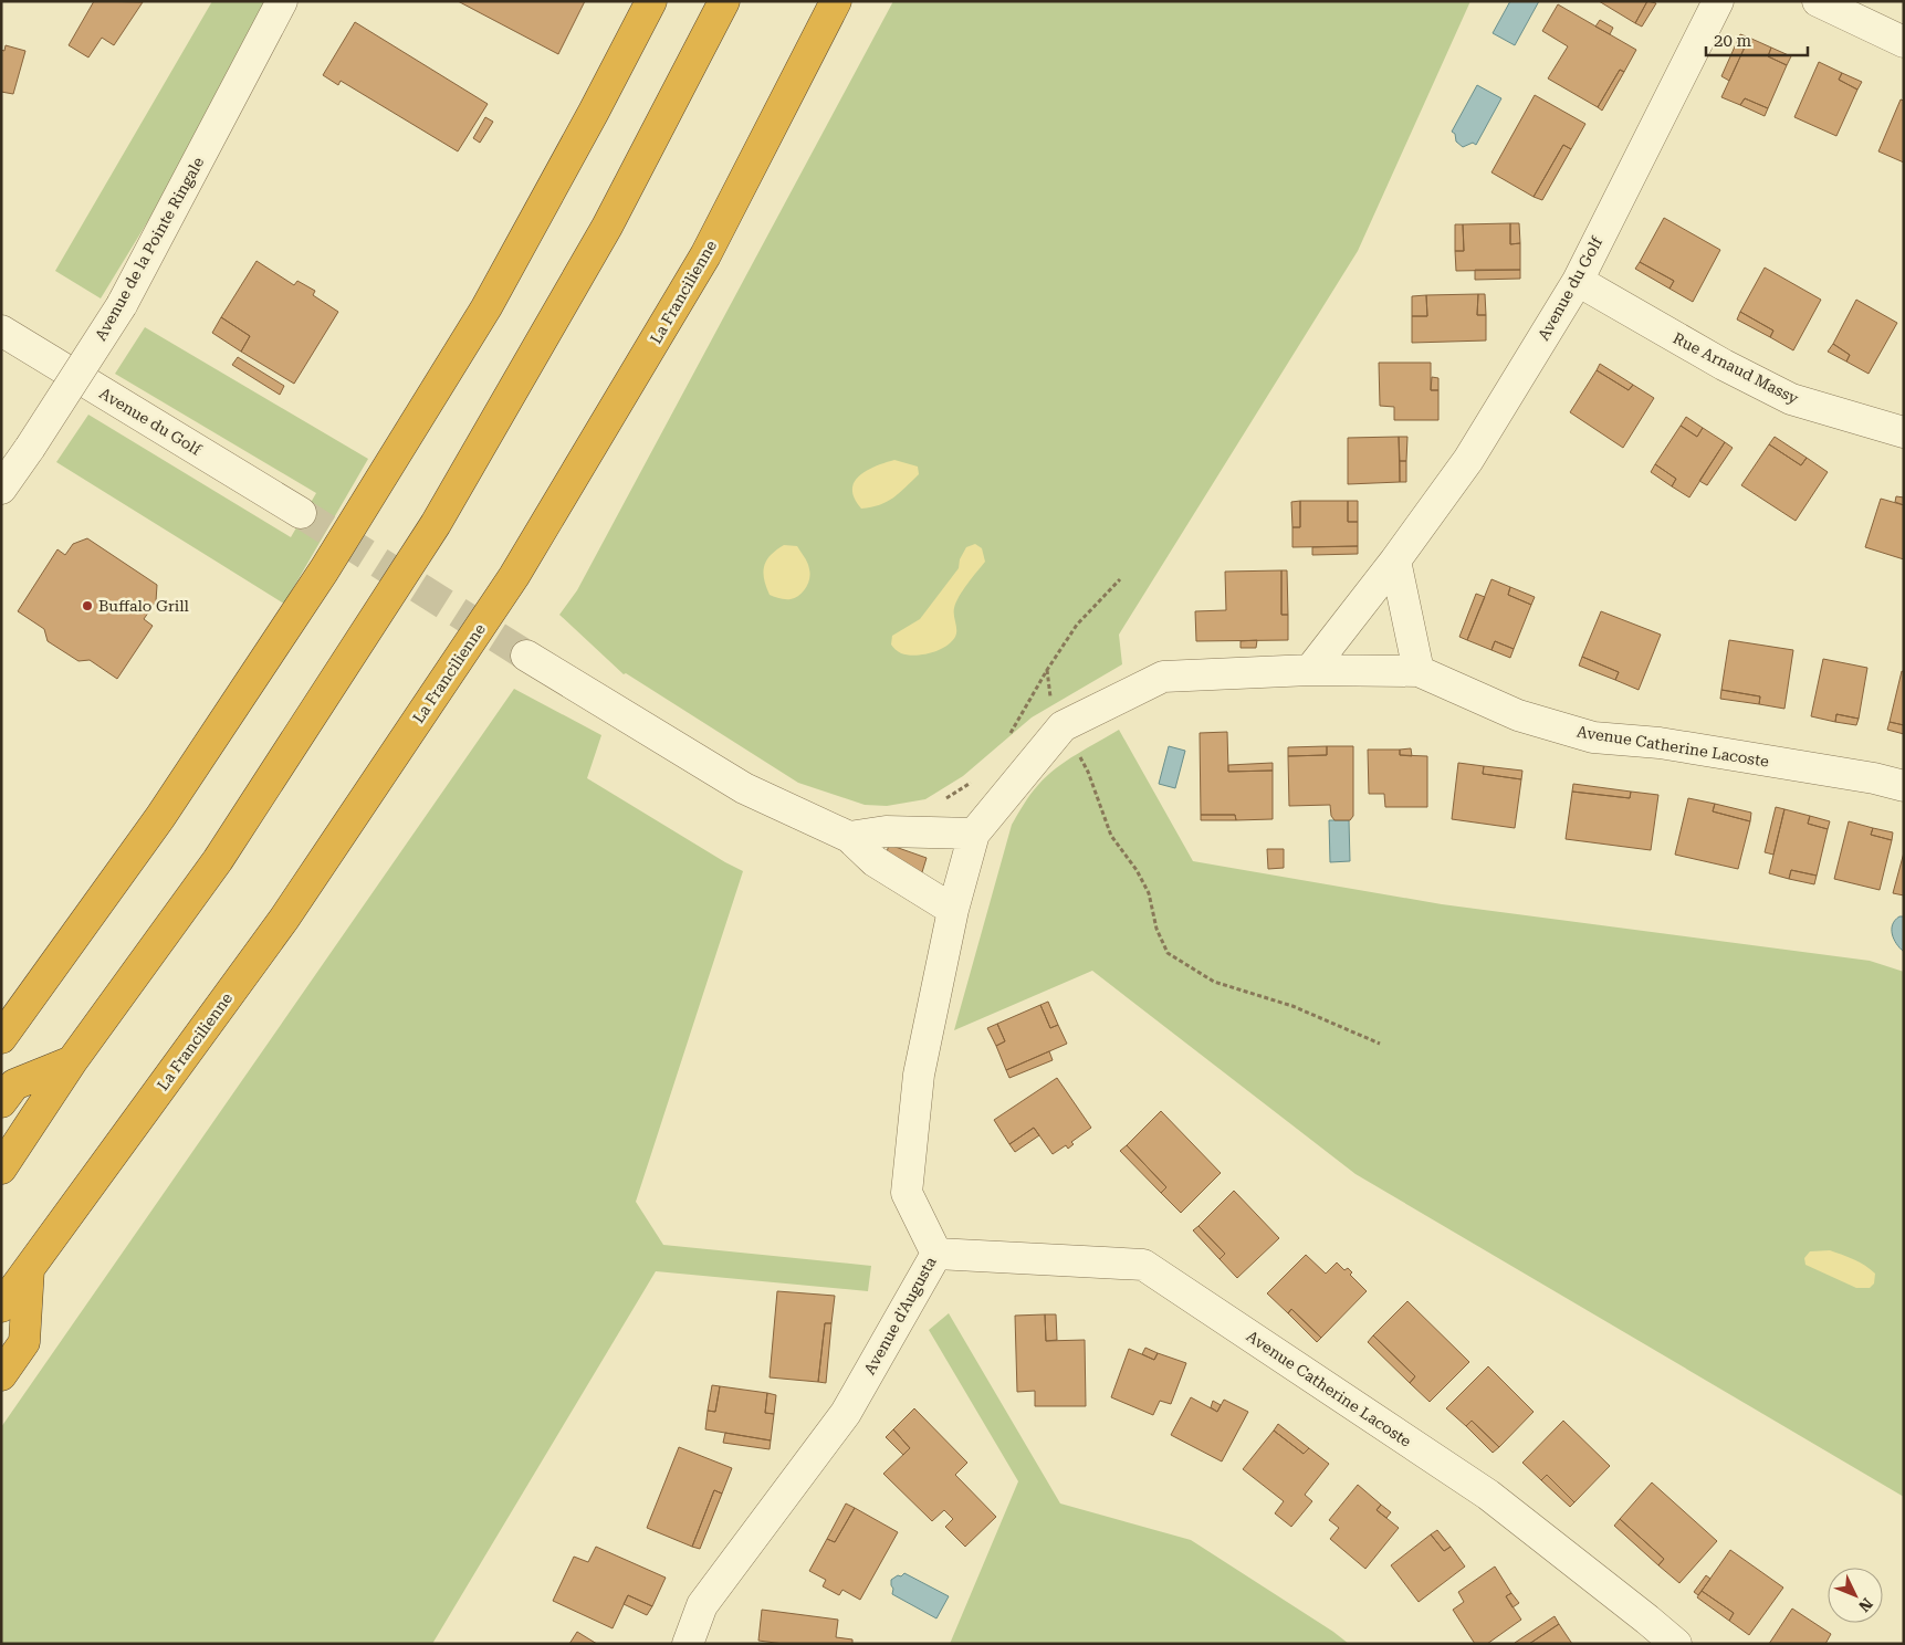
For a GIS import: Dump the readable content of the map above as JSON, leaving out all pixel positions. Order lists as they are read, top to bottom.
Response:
{
  "streets": {
    "highway": ["La Francilienne"],
    "street": [
      "Avenue de la Pointe Ringale",
      "Avenue du Golf",
      "Rue Arnaud Massy",
      "Avenue Catherine Lacoste",
      "Avenue d'Augusta"
    ]
  },
  "crossings": [
    ["Avenue du Golf", "Rue Arnaud Massy"],
    ["Avenue Catherine Lacoste", "Avenue d'Augusta"]
  ],
  "places": ["Buffalo Grill"],
  "scale_bar": "20 m",
  "north": "bottom right"
}
